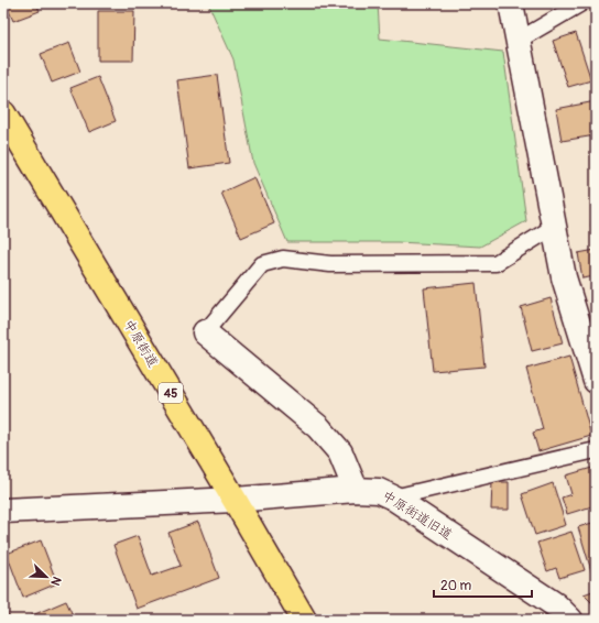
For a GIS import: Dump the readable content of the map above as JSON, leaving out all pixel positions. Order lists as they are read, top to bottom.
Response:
{
  "streets": {
    "main road": ["中原街道", "45"],
    "street": ["中原街道旧道"]
  },
  "crossings": [
    ["中原街道", "中原街道旧道"]
  ],
  "scale_bar": "20 m",
  "north": "bottom right"
}
